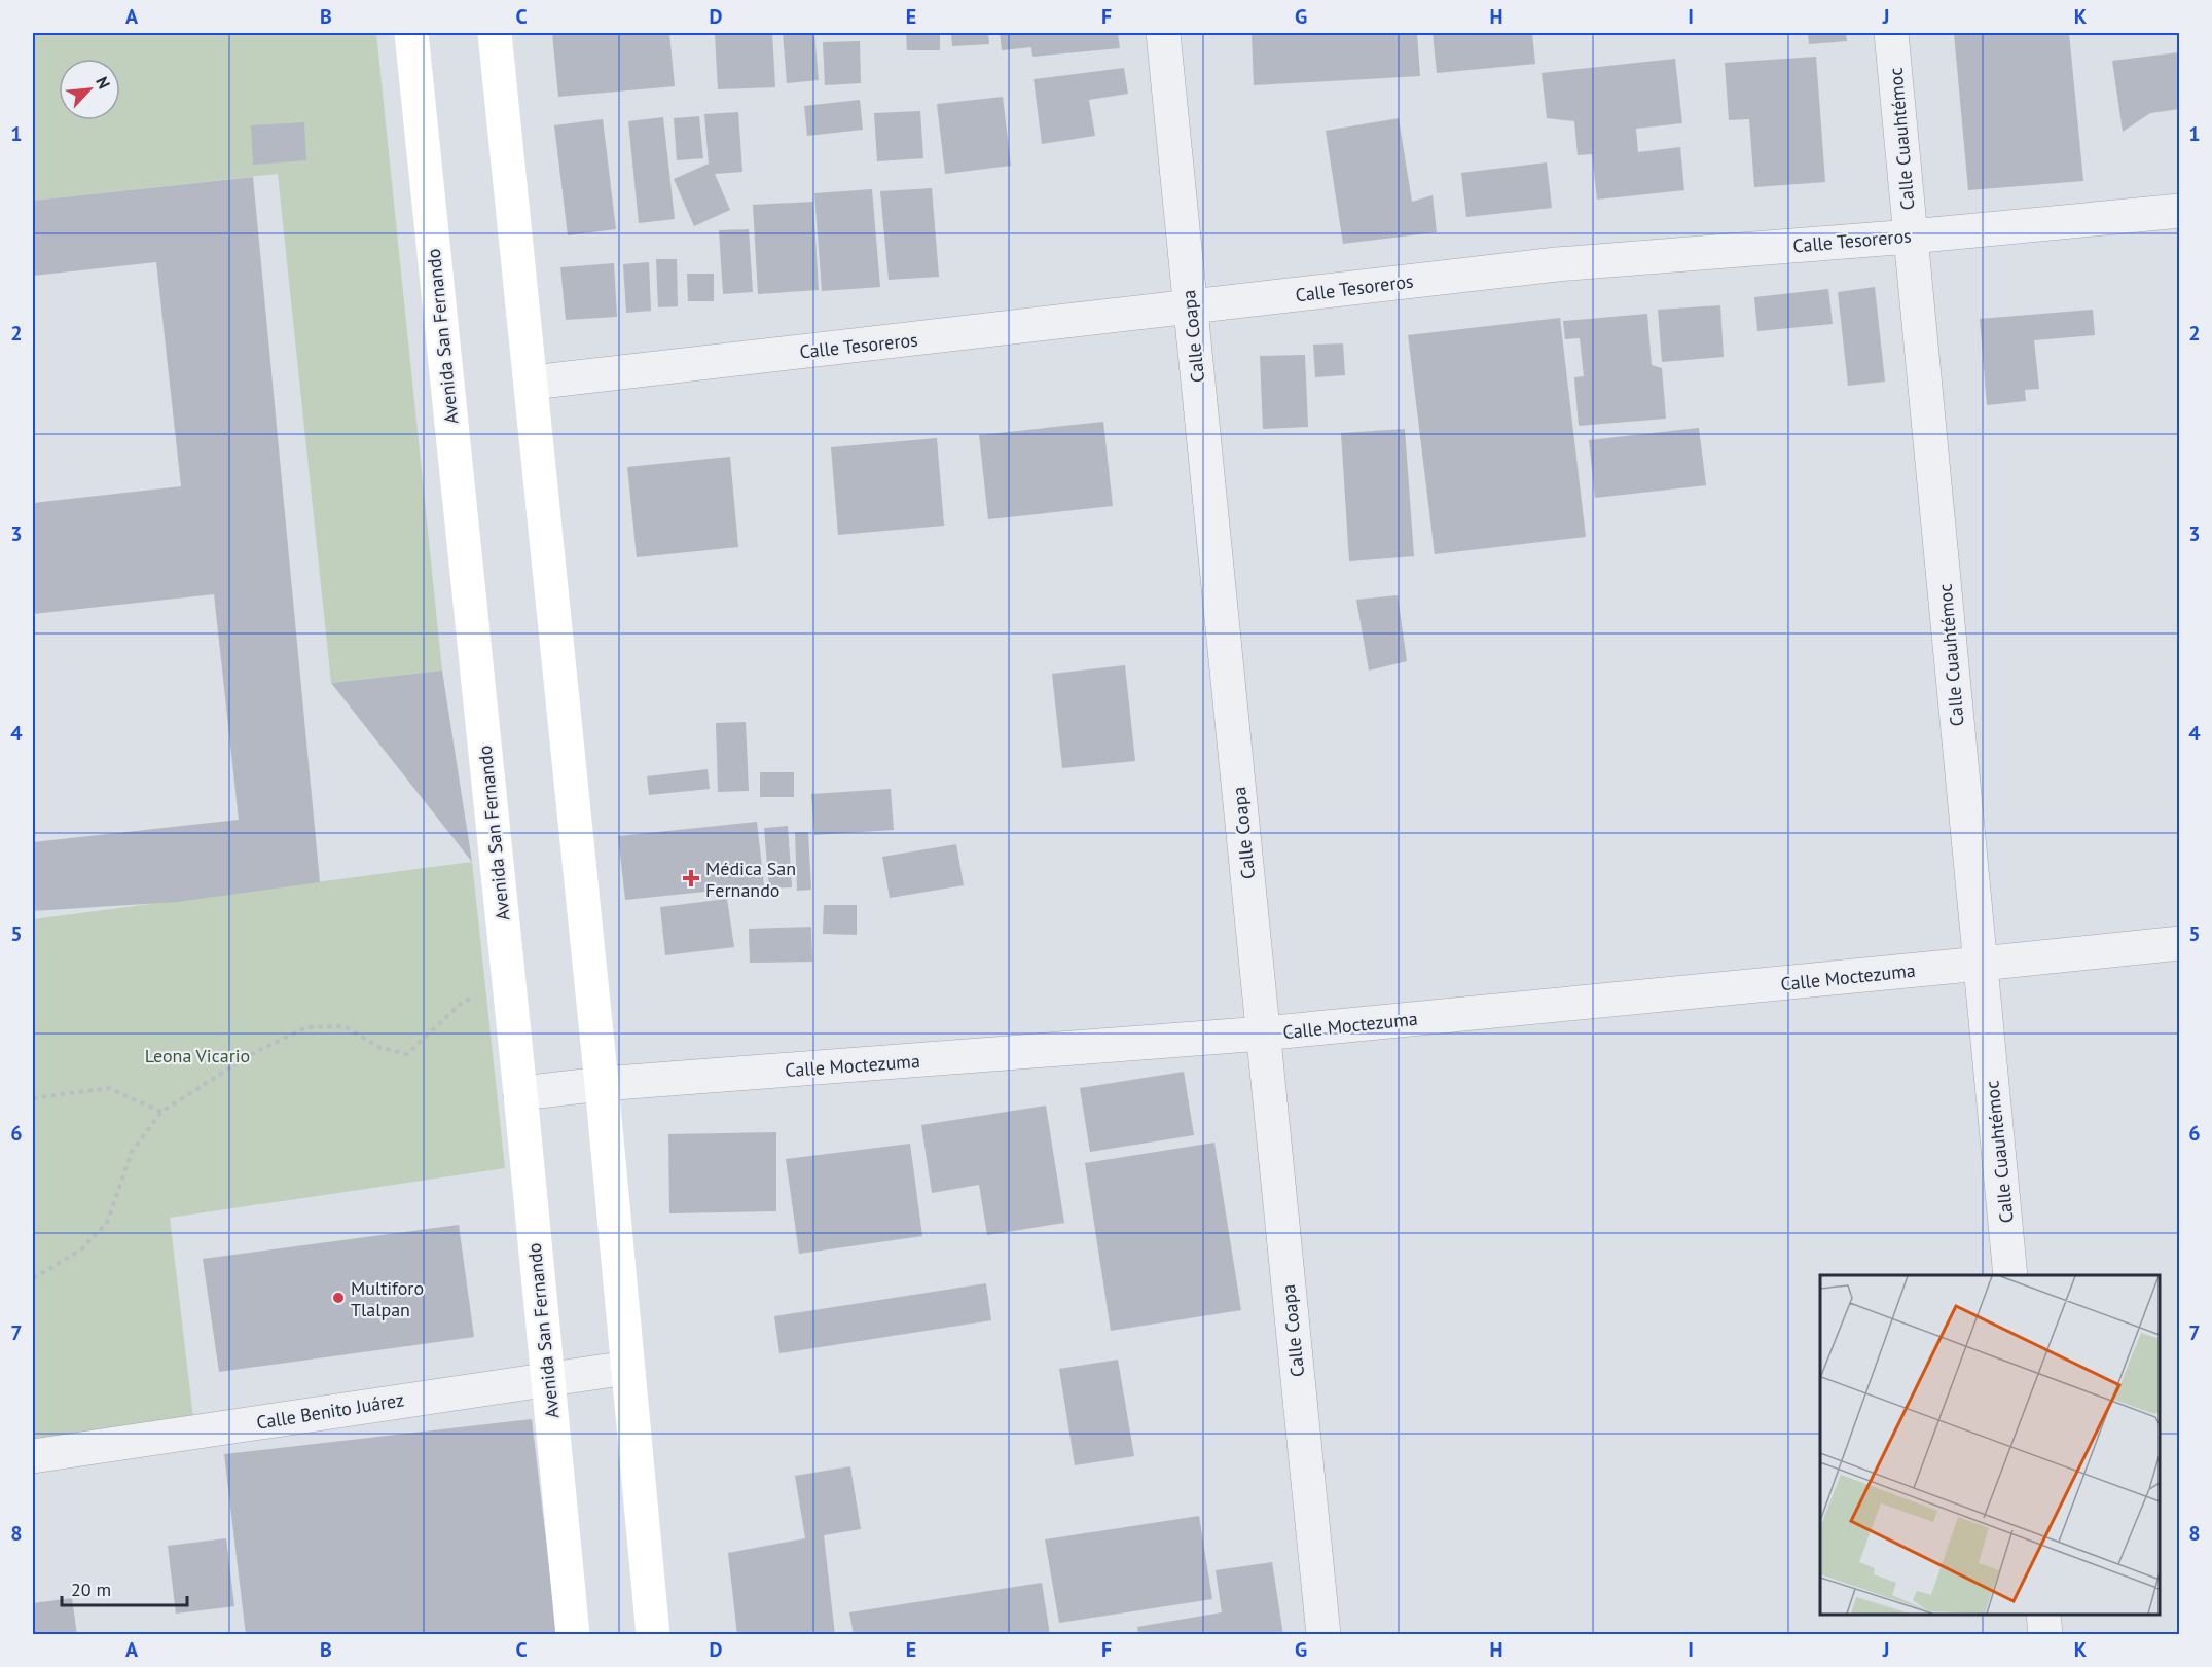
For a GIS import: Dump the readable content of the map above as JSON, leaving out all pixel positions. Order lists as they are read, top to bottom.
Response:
{
  "streets": {
    "main road": ["Avenida San Fernando"],
    "street": [
      "Calle Cuauhtémoc",
      "Calle Tesoreros",
      "Calle Coapa",
      "Calle Moctezuma",
      "Calle Benito Juárez"
    ]
  },
  "crossings": [
    ["Calle Cuauhtémoc", "Calle Tesoreros"],
    ["Calle Cuauhtémoc", "Calle Moctezuma"],
    ["Calle Tesoreros", "Calle Coapa"],
    ["Avenida San Fernando", "Calle Moctezuma"],
    ["Avenida San Fernando", "Calle Benito Juárez"],
    ["Calle Coapa", "Calle Moctezuma"]
  ],
  "parks": ["Leona Vicario"],
  "places": {
    "health": ["Médica San Fernando"],
    "other": ["Multiforo Tlalpan"]
  },
  "scale_bar": "20 m",
  "north": "top right",
  "grid": {
    "columns": [
      "A",
      "B",
      "C",
      "D",
      "E",
      "F",
      "G",
      "H",
      "I",
      "J",
      "K"
    ],
    "rows": [
      "1",
      "2",
      "3",
      "4",
      "5",
      "6",
      "7",
      "8"
    ]
  }
}
